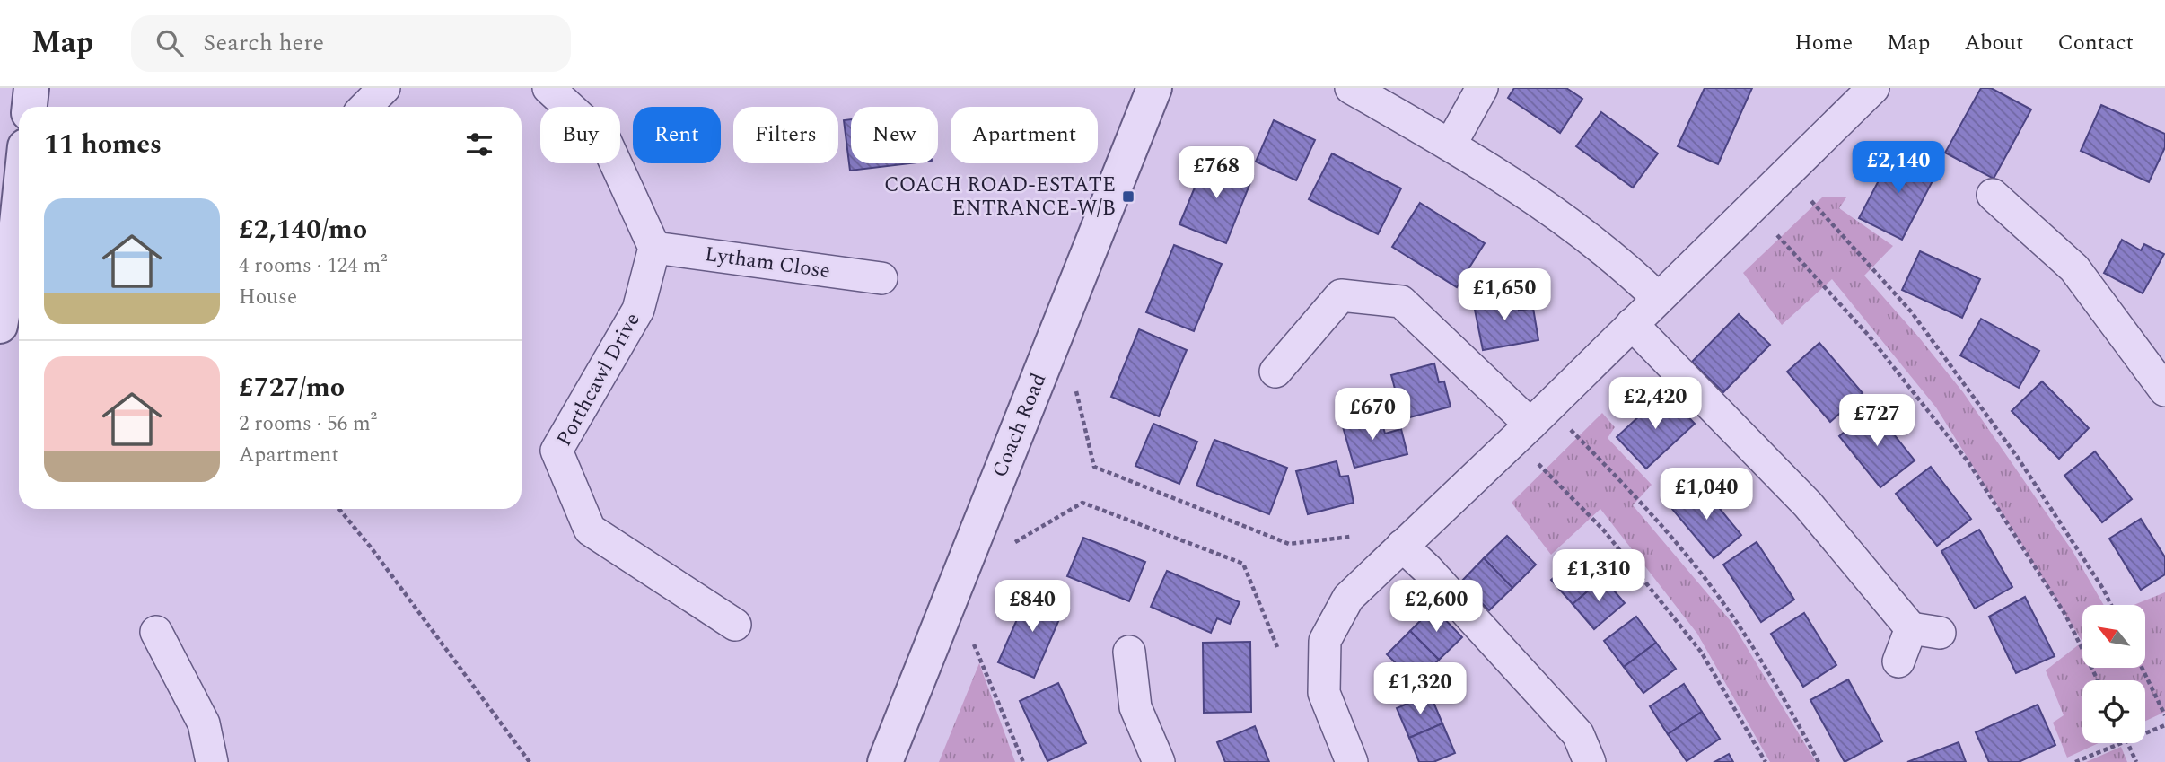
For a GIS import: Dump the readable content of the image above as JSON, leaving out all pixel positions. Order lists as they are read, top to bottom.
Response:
{
  "streets": {
    "street": ["Lytham Close", "Porthcawl Drive", "Coach Road"]
  },
  "crossings": [
    ["Lytham Close", "Porthcawl Drive"]
  ],
  "places": {
    "transit": ["COACH ROAD-ESTATE ENTRANCE-W/B"]
  },
  "north": "top left",
  "page": {
    "header": "Map",
    "search": "Search here",
    "nav": [
      "Home",
      "Map",
      "About",
      "Contact"
    ],
    "chip": [
      "Buy",
      "Rent",
      "Filters",
      "New",
      "Apartment"
    ],
    "heading": "11 homes",
    "price": [
      "£2,140",
      "£768",
      "£1,650",
      "£2,420",
      "£670",
      "£727",
      "£1,040",
      "£1,310",
      "£840",
      "£2,600",
      "£1,320"
    ],
    "list": [
      {
        "name": "£2,140/mo",
        "note": "4 rooms · 124 m² · House"
      },
      {
        "name": "£727/mo",
        "note": "2 rooms · 56 m² · Apartment"
      }
    ]
  }
}
